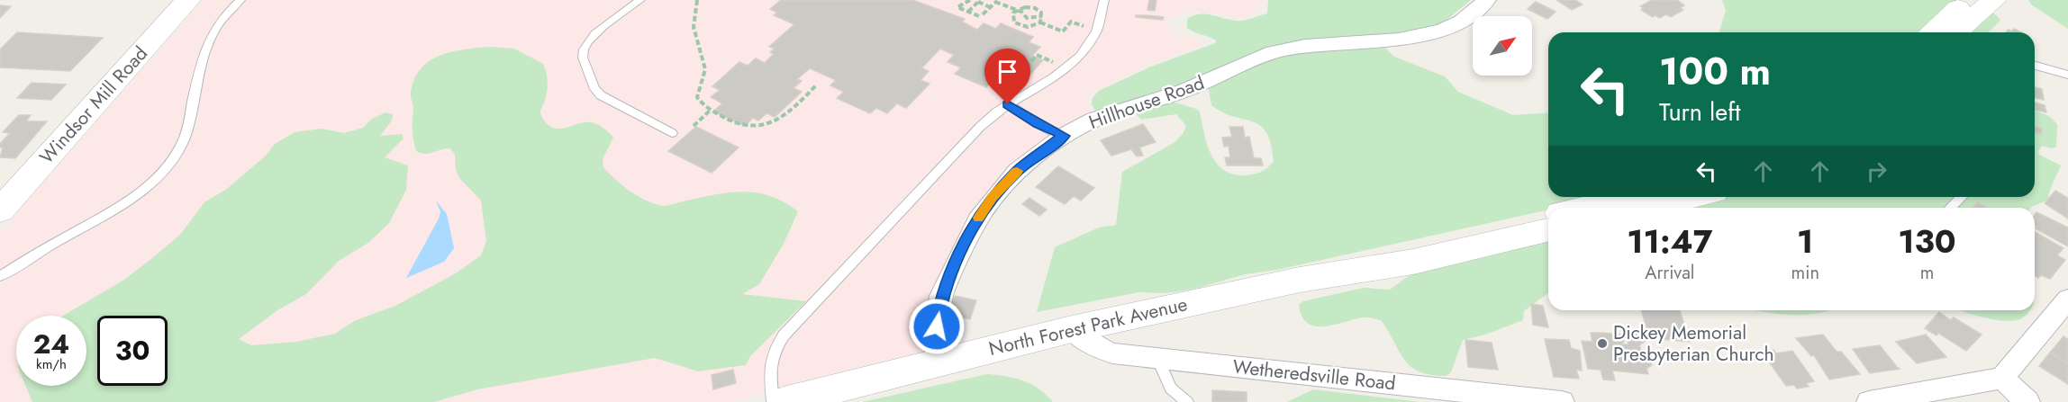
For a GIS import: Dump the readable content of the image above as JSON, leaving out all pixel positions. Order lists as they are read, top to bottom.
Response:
{
  "streets": {
    "main road": ["Windsor Mill Road", "North Forest Park Avenue"],
    "street": ["Hillhouse Road", "Wetheredsville Road"]
  },
  "crossings": [
    ["Hillhouse Road", "North Forest Park Avenue"],
    ["North Forest Park Avenue", "Wetheredsville Road"]
  ],
  "places": ["Dickey Memorial Presbyterian Church"],
  "north": "top right",
  "page": {
    "turn": ["100 m", "Turn left"],
    "eta": [
      "11:47",
      "Arrival",
      "1",
      "min",
      "130",
      "m"
    ],
    "speed": "24 km/h",
    "limit": "30"
  }
}
